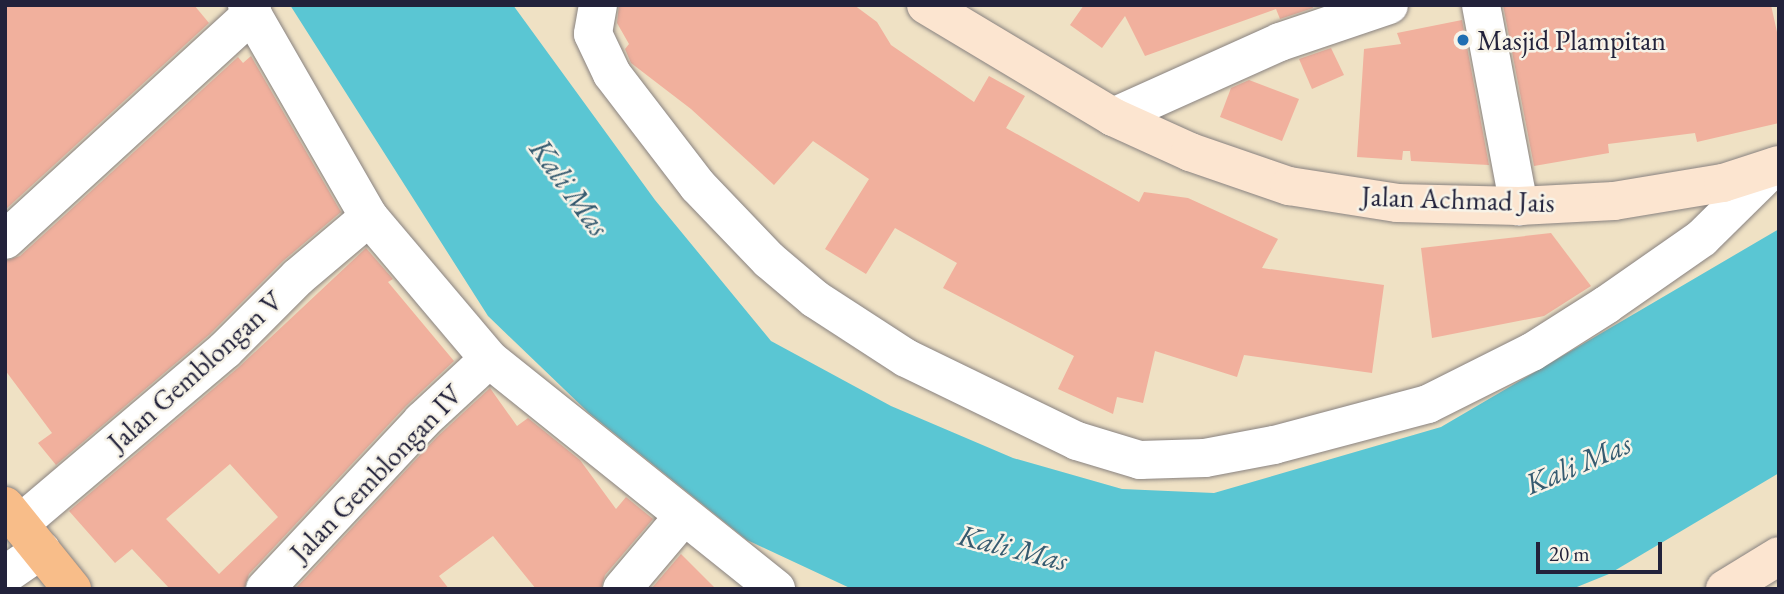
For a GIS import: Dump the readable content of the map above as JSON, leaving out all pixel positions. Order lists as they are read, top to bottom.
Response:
{
  "streets": {
    "street": ["Jalan Achmad Jais", "Jalan Gemblongan V", "Jalan Gemblongan IV"]
  },
  "water": ["Kali Mas"],
  "places": ["Masjid Plampitan"],
  "scale_bar": "20 m"
}
